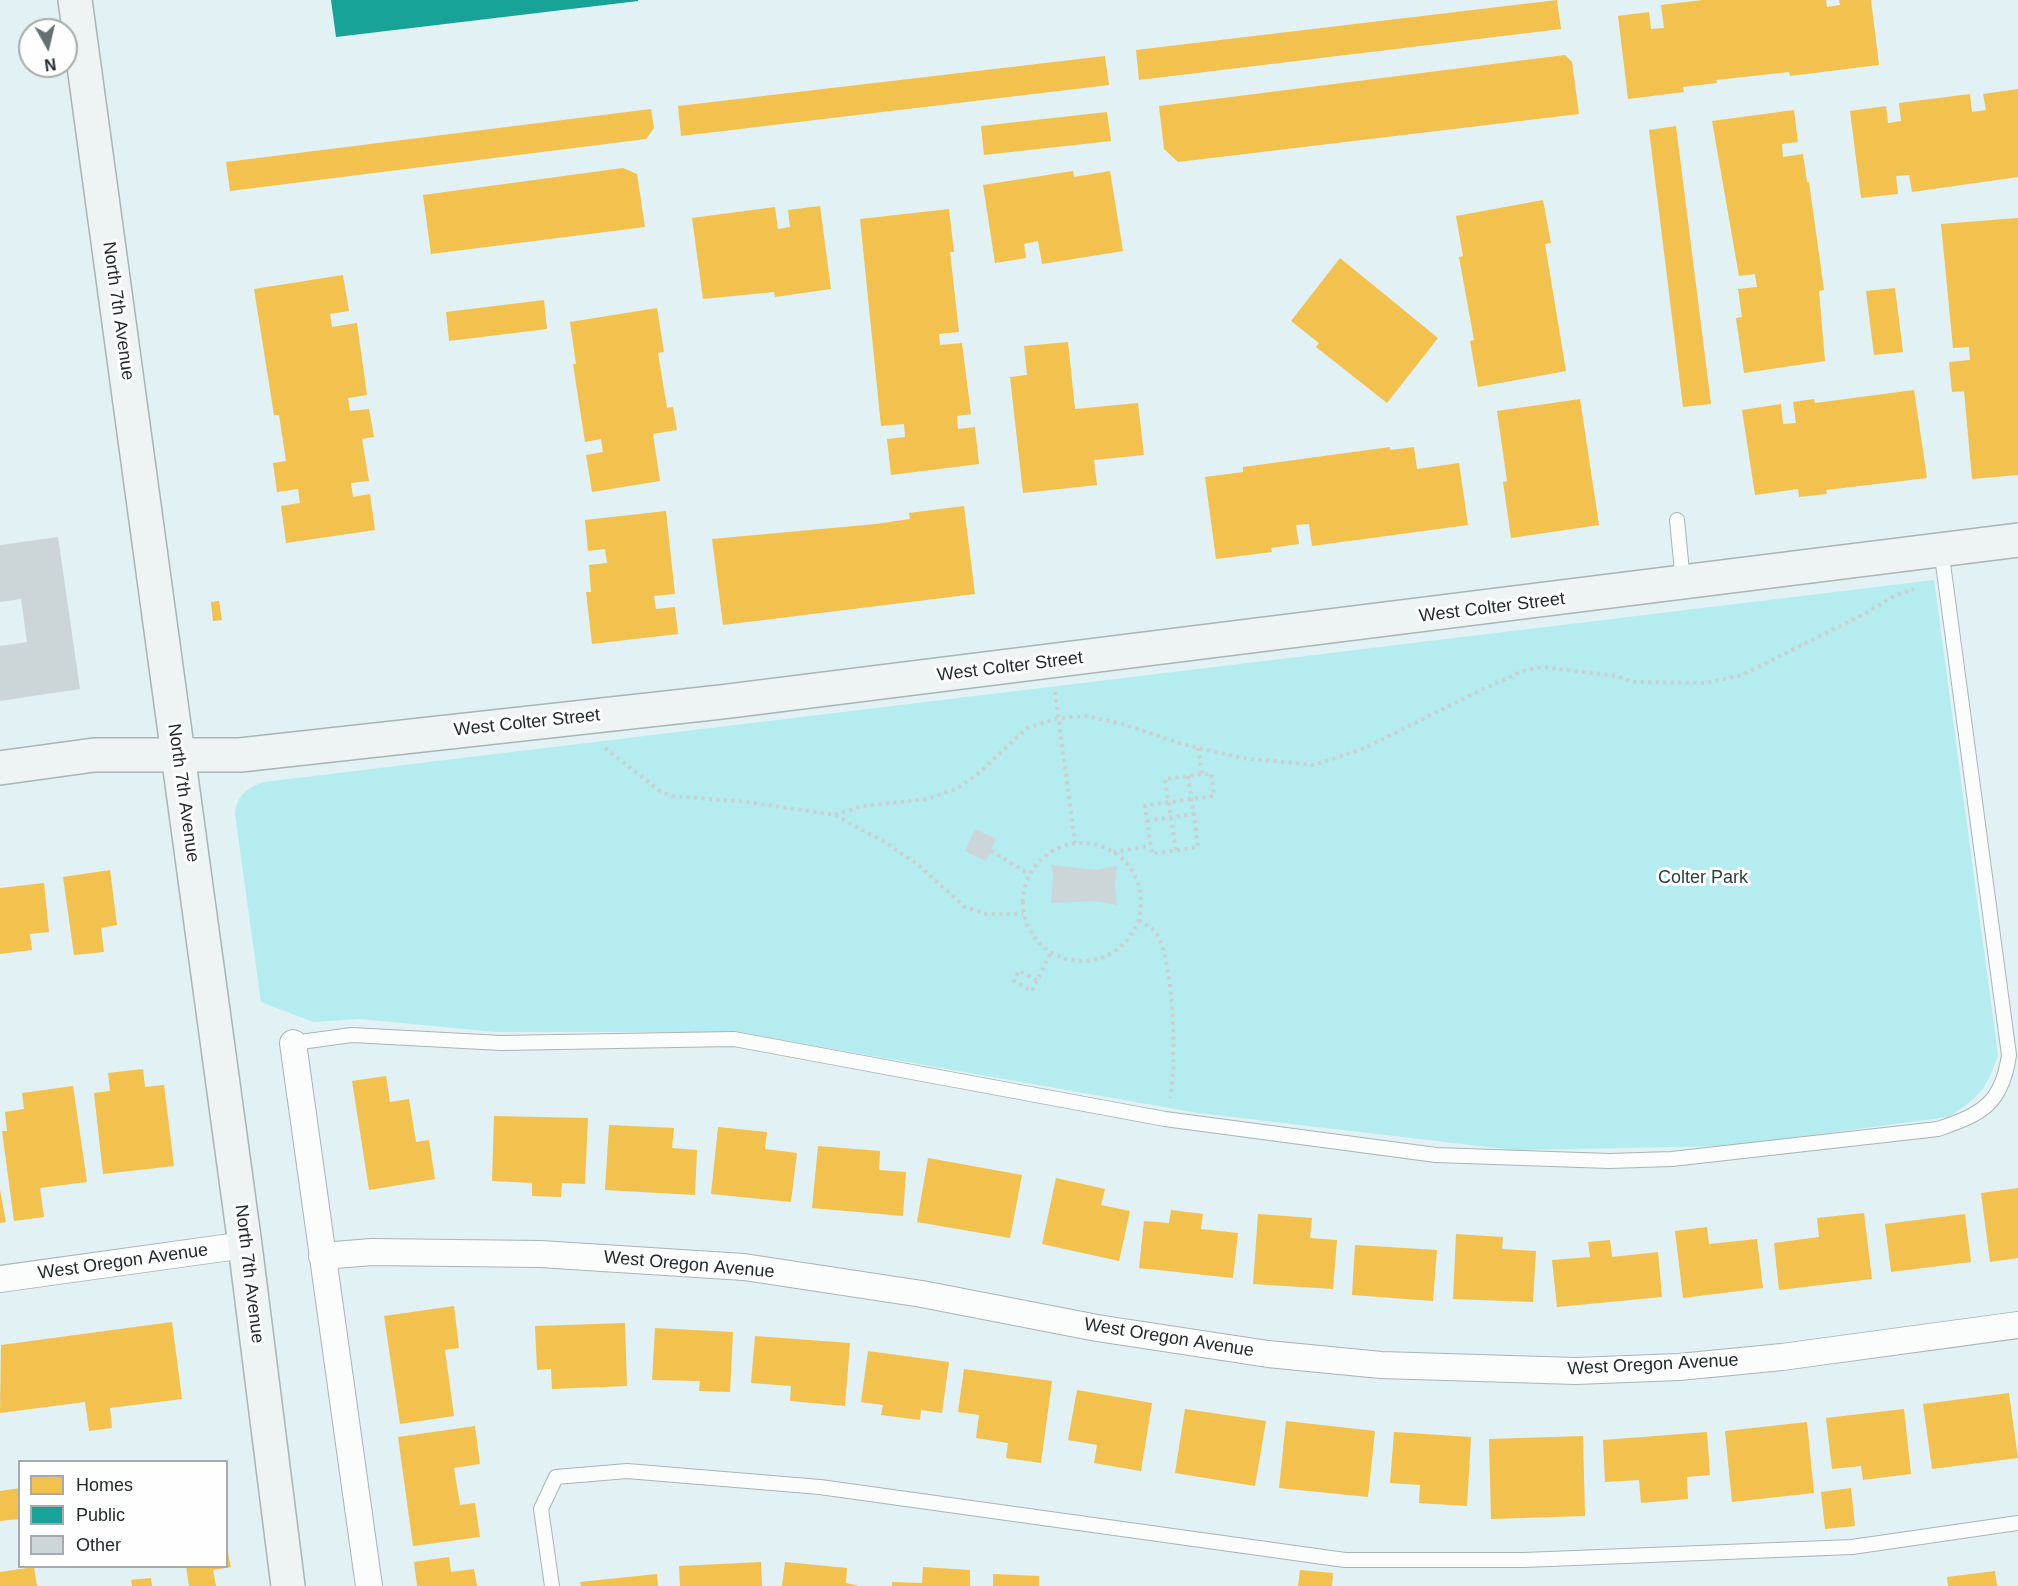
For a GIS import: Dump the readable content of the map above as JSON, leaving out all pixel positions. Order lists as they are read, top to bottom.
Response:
{
  "streets": {
    "street": ["North 7th Avenue", "West Colter Street", "West Oregon Avenue"]
  },
  "crossings": [
    ["North 7th Avenue", "West Colter Street"],
    ["North 7th Avenue", "West Oregon Avenue"]
  ],
  "parks": ["Colter Park"],
  "legend": ["Homes", "Public", "Other"],
  "north": "bottom"
}
